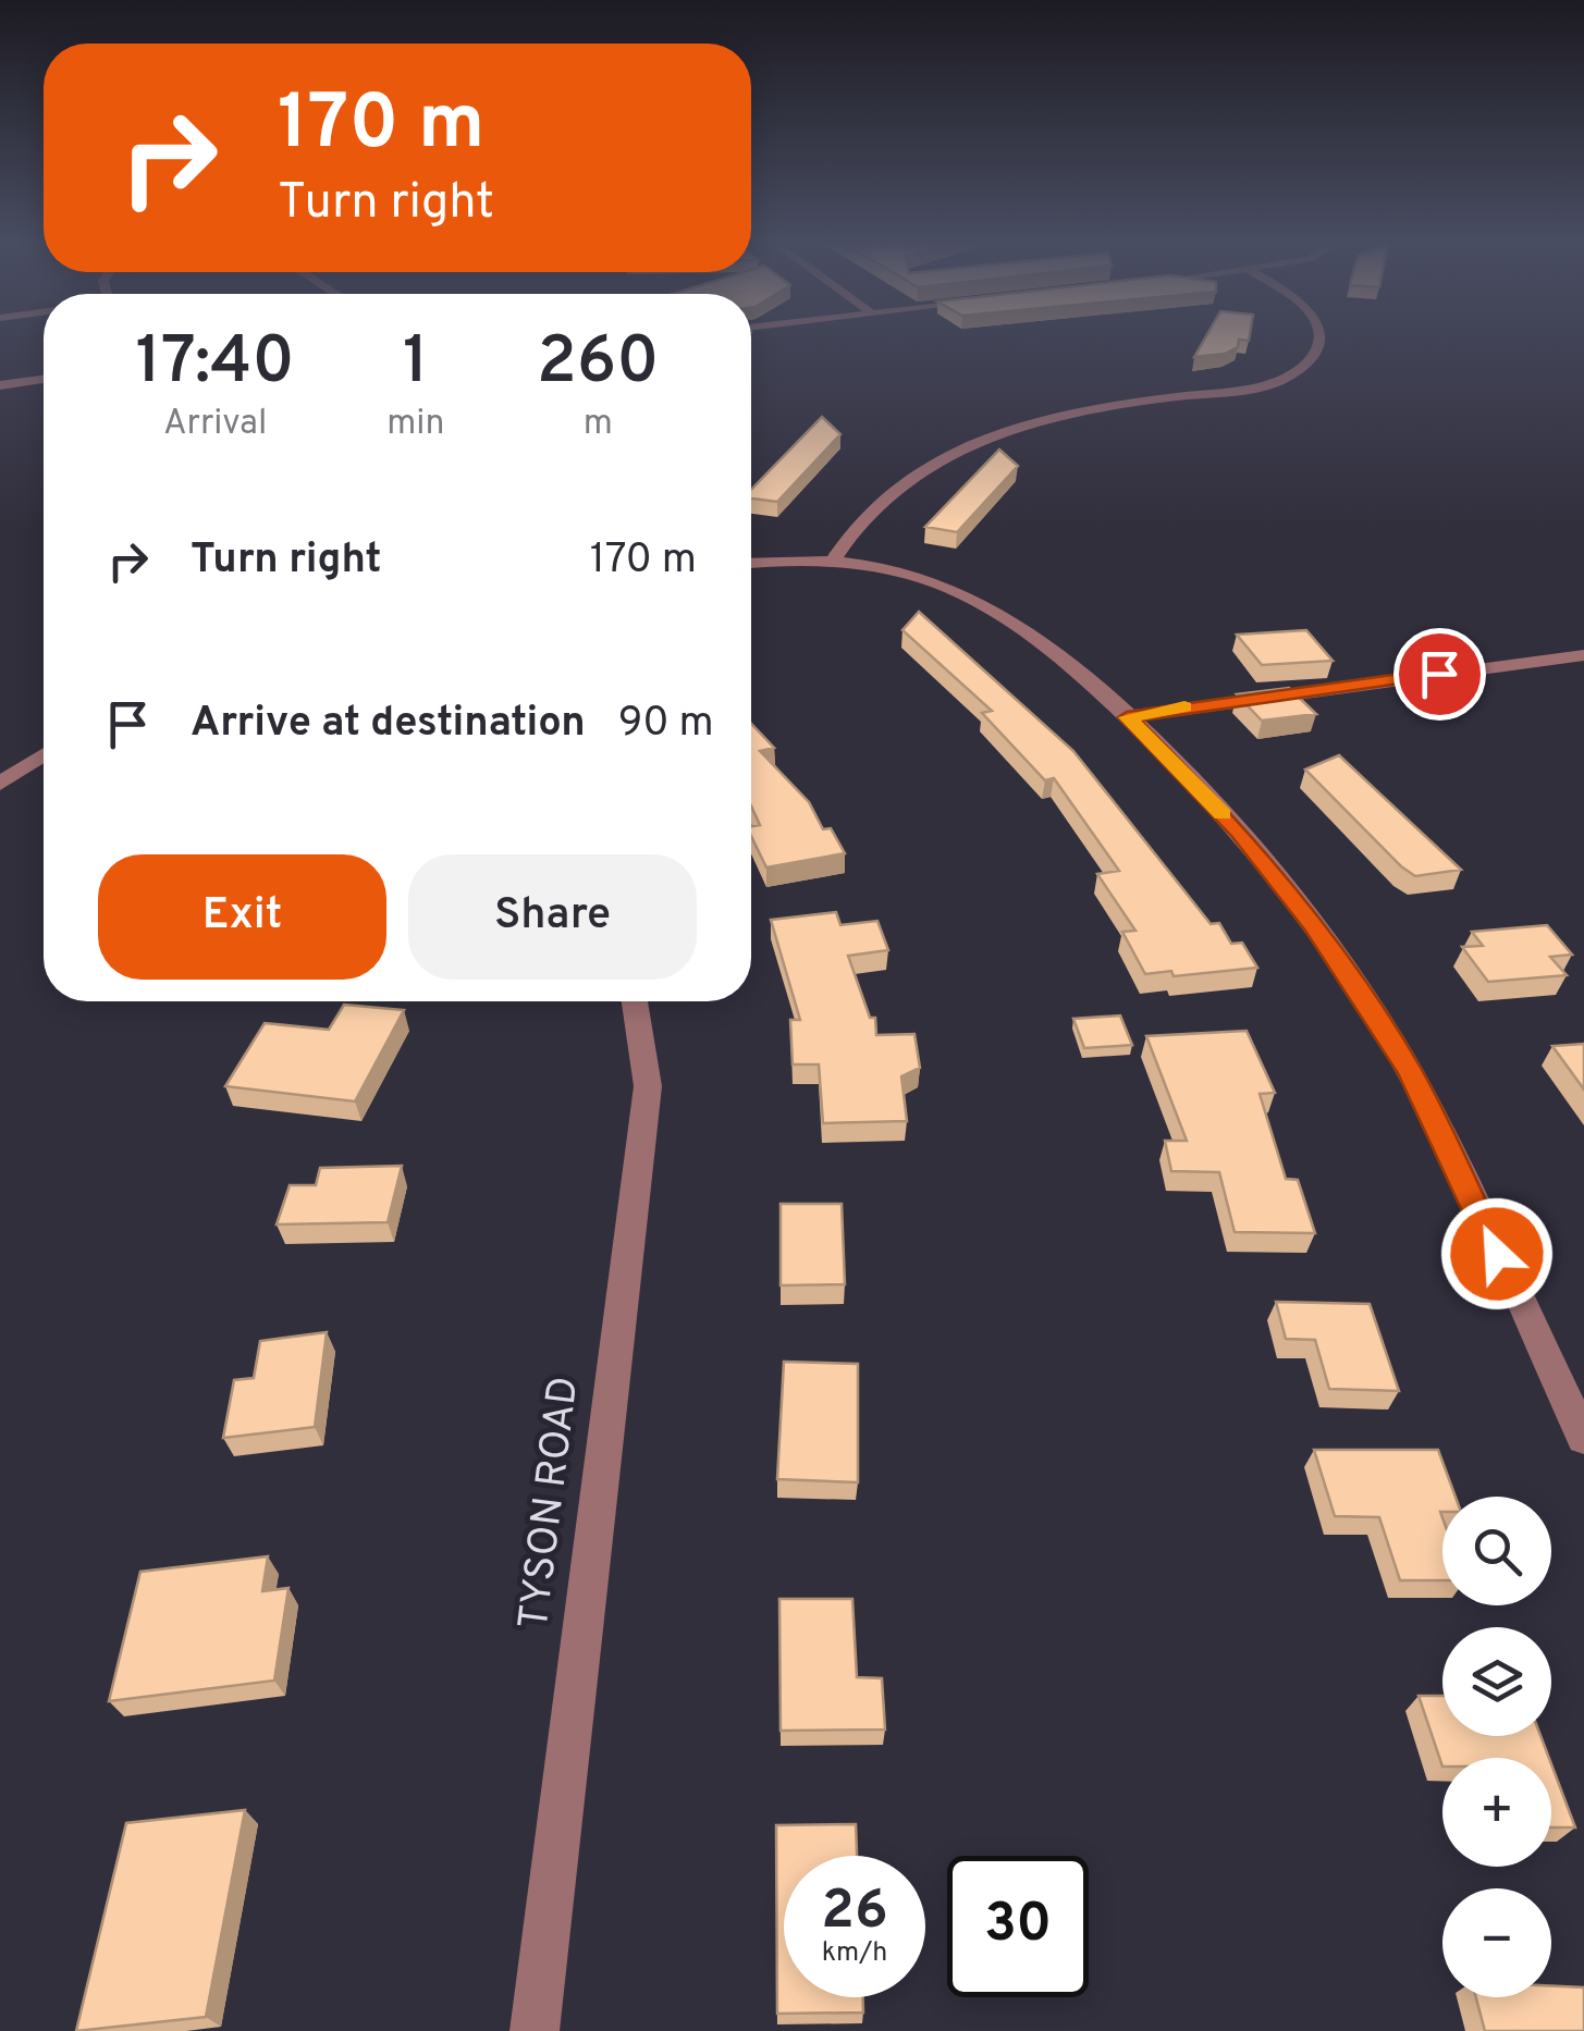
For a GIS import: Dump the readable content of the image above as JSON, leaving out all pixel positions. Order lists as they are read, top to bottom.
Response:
{
  "streets": {
    "street": ["TYSON ROAD"]
  },
  "page": {
    "turn": ["170 m", "Turn right"],
    "eta": [
      "17:40",
      "Arrival",
      "1",
      "min",
      "260",
      "m"
    ],
    "list": [
      {
        "name": "Turn right",
        "value": "170 m"
      },
      {
        "name": "Arrive at destination",
        "value": "90 m"
      }
    ],
    "buttons": ["Exit", "Share"],
    "map_buttons": ["+", "−"],
    "speed": "26 km/h",
    "limit": "30"
  }
}
